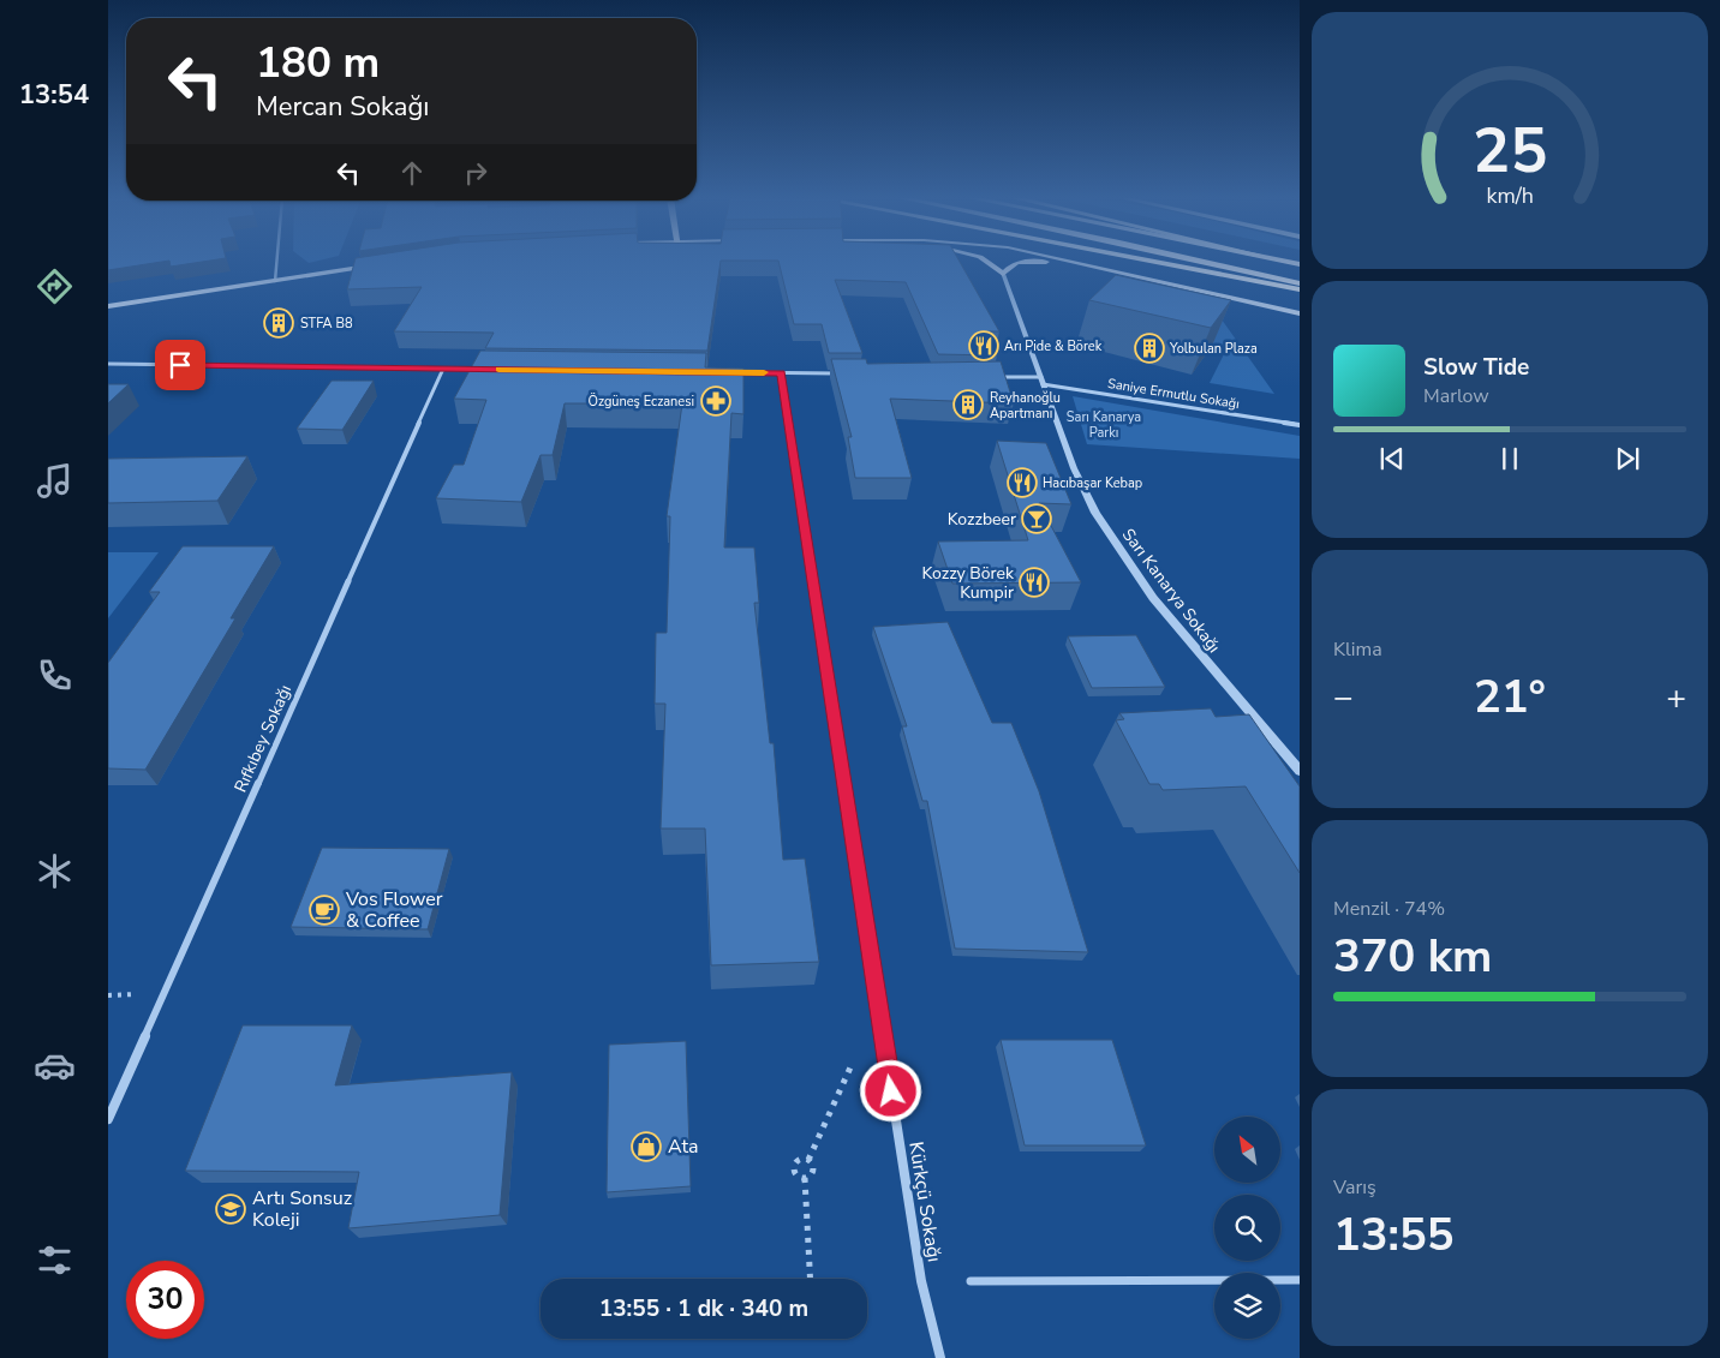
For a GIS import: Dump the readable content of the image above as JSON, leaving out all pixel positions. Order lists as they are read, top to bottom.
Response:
{
  "streets": {
    "street": [
      "Saniye Ermutlu Sokağı",
      "Sarı Kanarya Sokağı",
      "Rıfkıbey Sokağı",
      "Kürkçü Sokağı"
    ]
  },
  "crossings": [
    ["Saniye Ermutlu Sokağı", "Sarı Kanarya Sokağı"]
  ],
  "parks": ["Sarı Kanarya Parkı"],
  "places": {
    "building": ["STFA B8", "Yolbulan Plaza", "Reyhanoğlu Apartmanı"],
    "restaurant": ["Arı Pide & Börek", "Hacıbaşar Kebap", "Kozzy Börek Kumpir"],
    "pharmacy": ["Özgüneş Eczanesi"],
    "bar": ["Kozzbeer"],
    "cafe": ["Vos Flower & Coffee"],
    "shop": ["Ata"],
    "school or university": ["Artı Sonsuz Koleji"]
  },
  "north": "top left",
  "page": {
    "tabs": "13:54",
    "turn": ["180 m", "Mercan Sokağı"],
    "song": ["Slow Tide", "Marlow"],
    "tile": [
      "Klima",
      ["Menzil · 74%", "370 km"],
      ["Varış", "13:55"]
    ],
    "heat": ["−", "21°", "+"],
    "limit": "30",
    "trip": "13:55 · 1 dk · 340 m",
    "gauge": ["25", "km/h"]
  }
}
